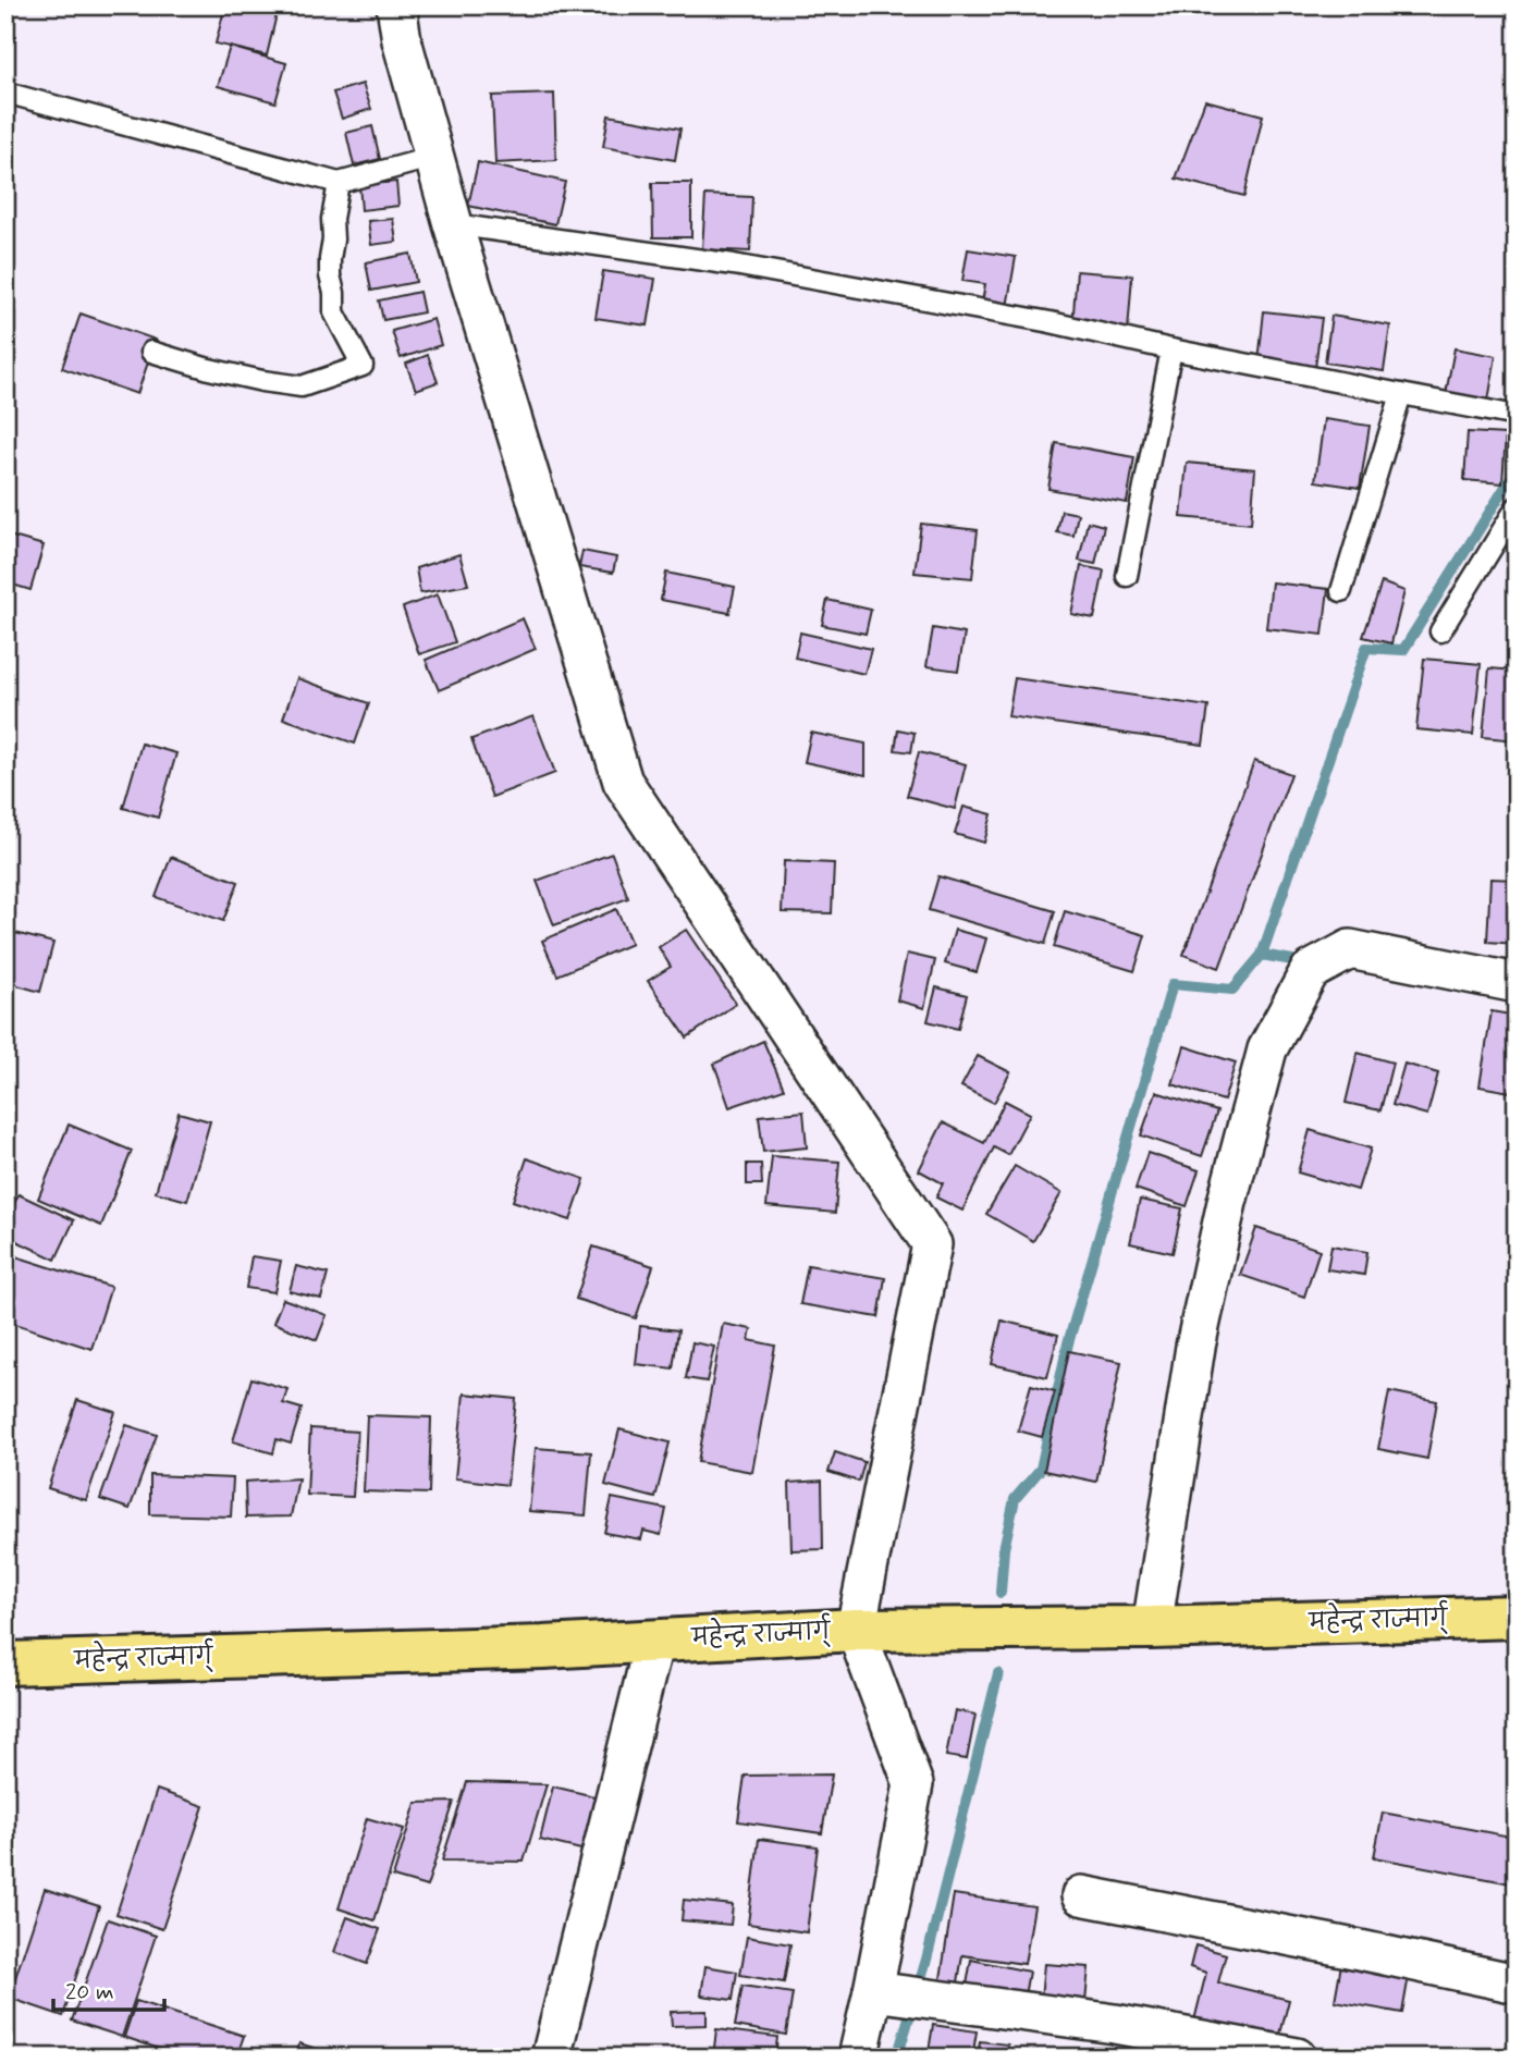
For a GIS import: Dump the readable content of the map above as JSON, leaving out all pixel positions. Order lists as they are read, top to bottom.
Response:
{
  "streets": {
    "highway": ["महेन्द्र राज्मार्ग्"]
  },
  "scale_bar": "20 m"
}
